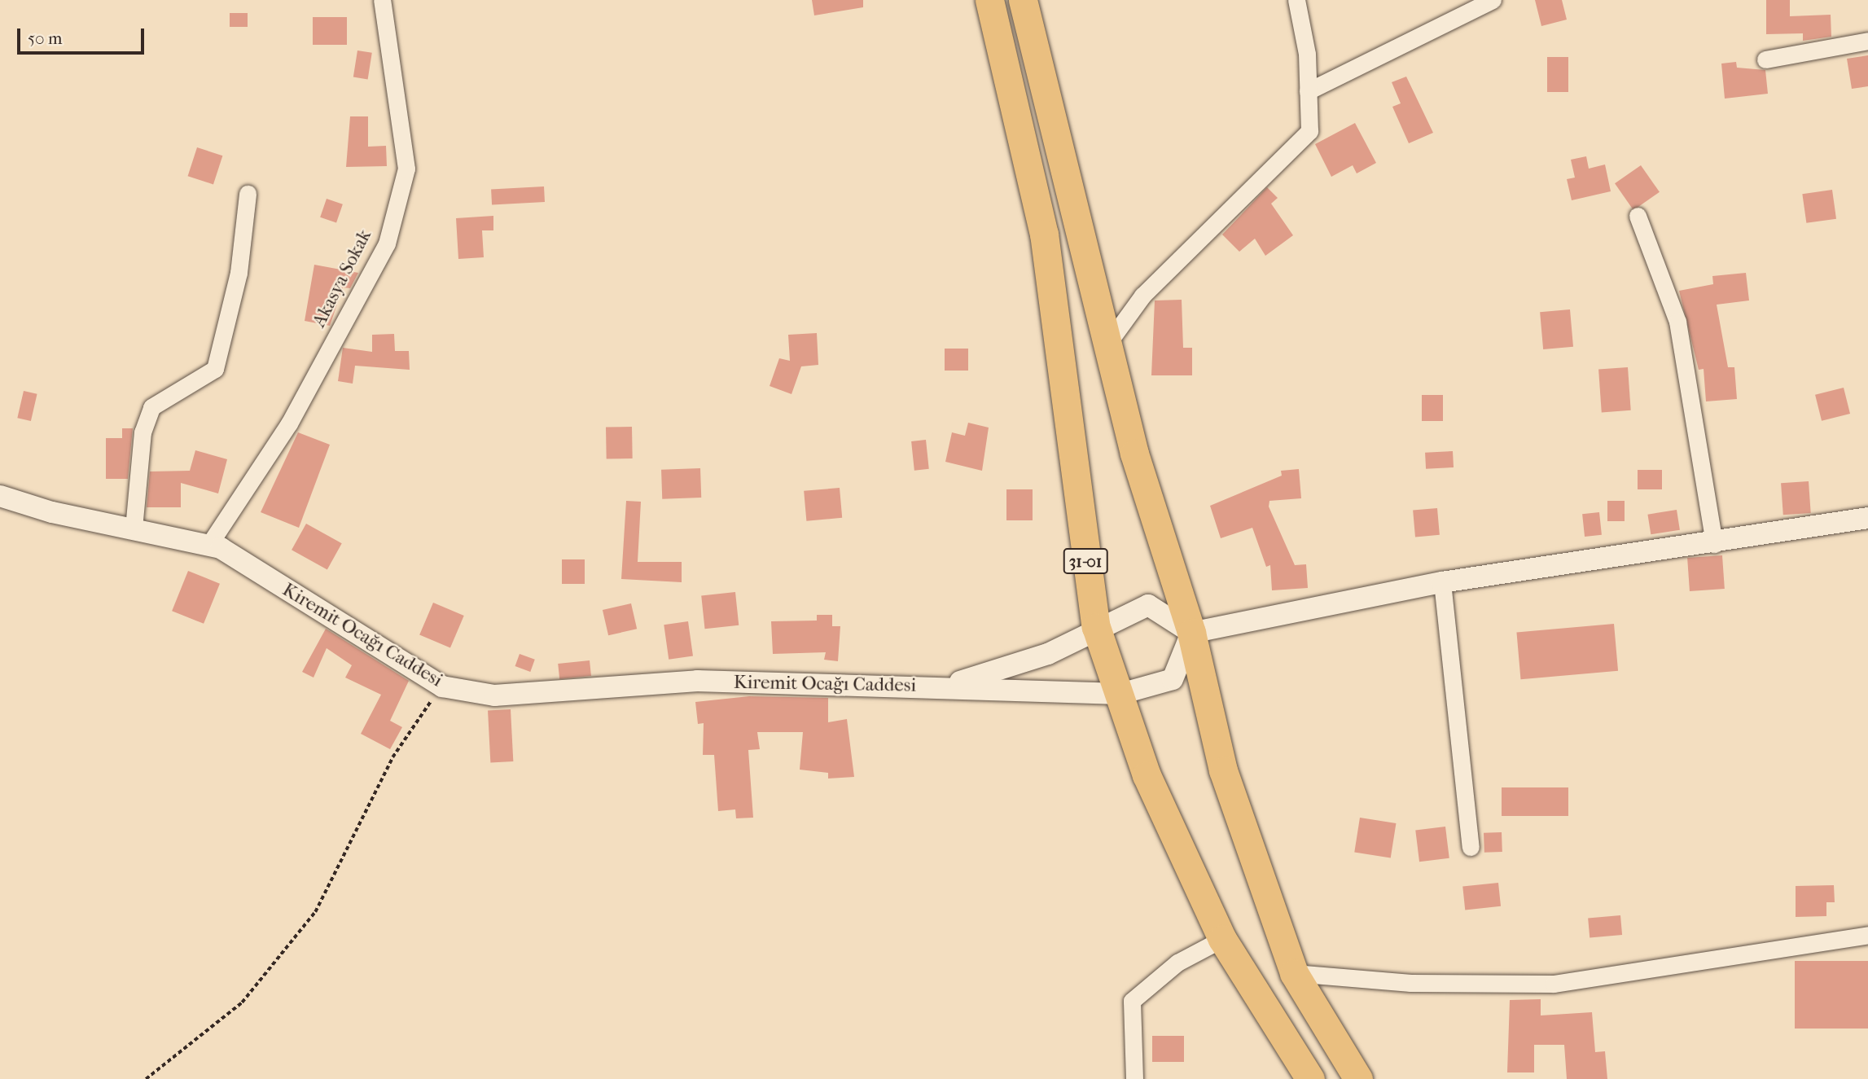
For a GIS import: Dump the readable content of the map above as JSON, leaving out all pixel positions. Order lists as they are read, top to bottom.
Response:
{
  "streets": {
    "highway": ["31-01"],
    "street": ["Akasya Sokak", "Kiremit Ocağı Caddesi"]
  },
  "crossings": [
    ["Akasya Sokak", "Kiremit Ocağı Caddesi"],
    ["31-01", "Kiremit Ocağı Caddesi"]
  ],
  "scale_bar": "50 m"
}
